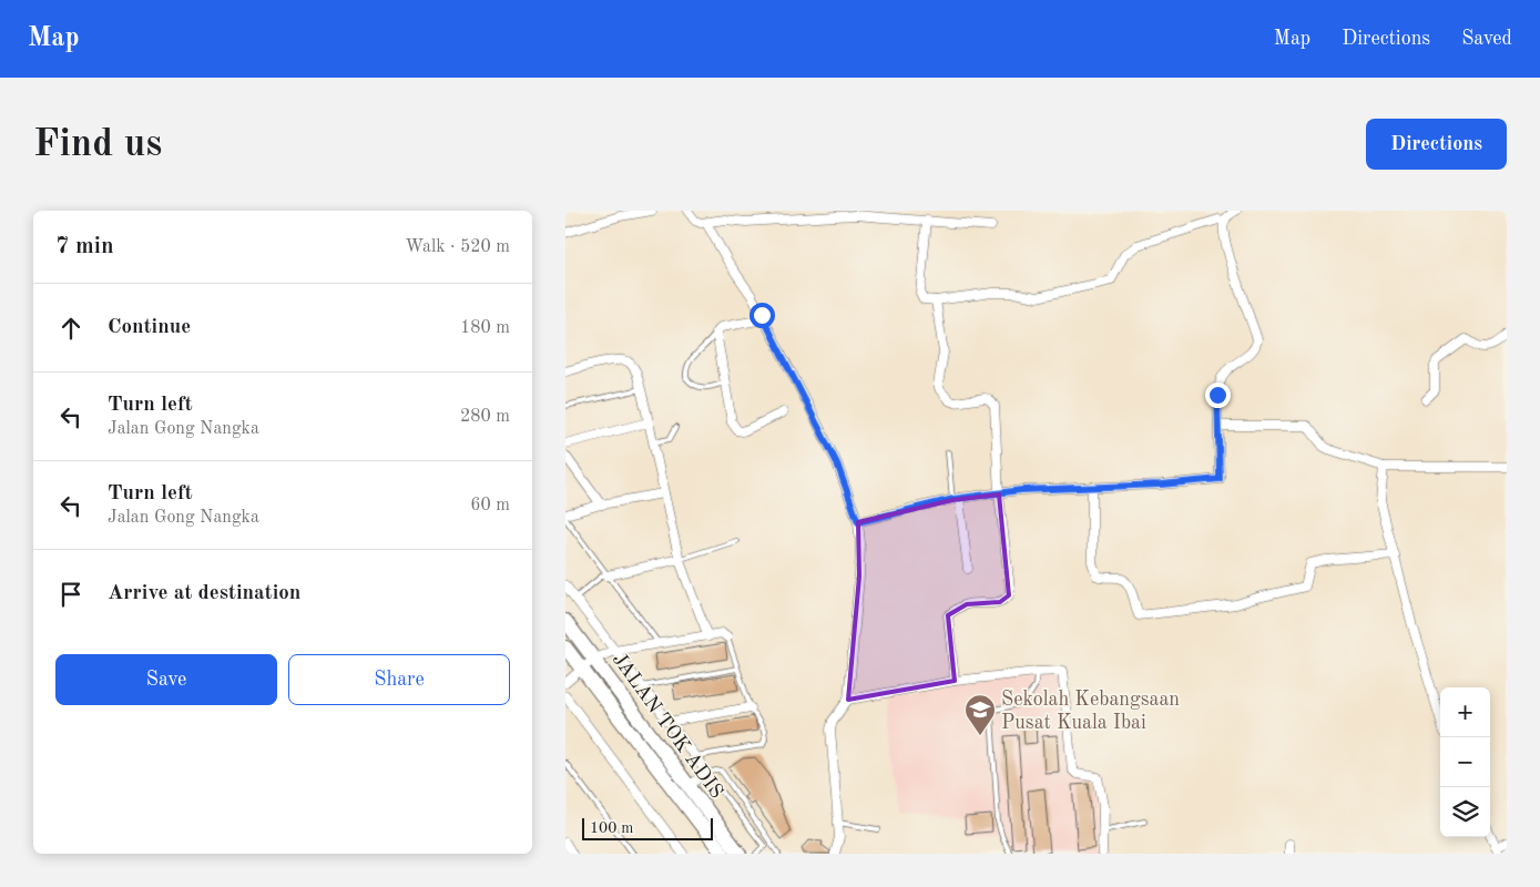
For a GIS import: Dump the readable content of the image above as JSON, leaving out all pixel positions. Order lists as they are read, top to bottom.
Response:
{
  "streets": {
    "main road": ["JALAN TOK ADIS"]
  },
  "places": {
    "school or university": ["Sekolah Kebangsaan Pusat Kuala Ibai"]
  },
  "scale_bar": "100 m",
  "page": {
    "header": "Map",
    "nav": ["Map", "Directions", "Saved"],
    "buttons": [
      "Directions",
      ["Save", "Share"]
    ],
    "title": "Find us",
    "heading": ["7 min", "Walk · 520 m"],
    "list": [
      ["Continue", "180 m"],
      ["Turn left", "Jalan Gong Nangka", "280 m"],
      ["Turn left", "Jalan Gong Nangka", "60 m"],
      "Arrive at destination"
    ],
    "map_buttons": ["+", "−"],
    "scale": "100 m"
  }
}
